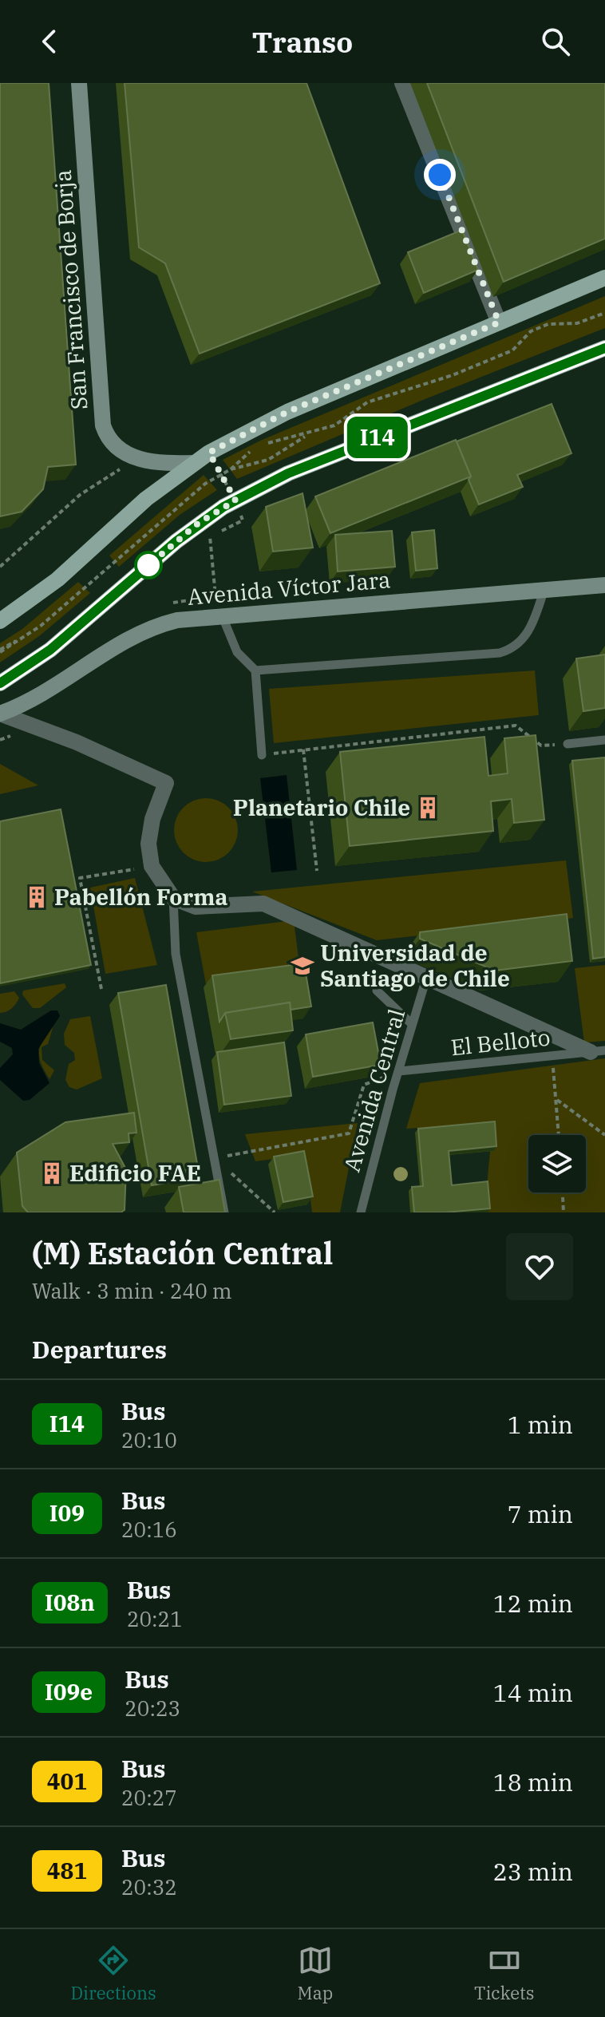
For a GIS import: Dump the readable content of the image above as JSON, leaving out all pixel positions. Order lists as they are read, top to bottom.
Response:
{
  "streets": {
    "main road": ["San Francisco de Borja", "Avenida Víctor Jara"],
    "lane": ["El Belloto", "Avenida Central"]
  },
  "crossings": [
    ["El Belloto", "Avenida Central"]
  ],
  "places": {
    "building": ["Planetario Chile", "Pabellón Forma", "Edificio FAE"],
    "school or university": ["Universidad de Santiago de Chile"]
  },
  "lines": ["bus line I14"],
  "page": {
    "header": "Transo",
    "on_map": "I14",
    "heading": [
      ["(M) Estación Central", "Walk · 3 min · 240 m"],
      "Departures"
    ],
    "list": [
      {
        "mark": "I14",
        "name": "Bus",
        "note": "20:10",
        "value": "1 min"
      },
      {
        "mark": "I09",
        "name": "Bus",
        "note": "20:16",
        "value": "7 min"
      },
      {
        "mark": "I08n",
        "name": "Bus",
        "note": "20:21",
        "value": "12 min"
      },
      {
        "mark": "I09e",
        "name": "Bus",
        "note": "20:23",
        "value": "14 min"
      },
      {
        "mark": "401",
        "name": "Bus",
        "note": "20:27",
        "value": "18 min"
      },
      {
        "mark": "481",
        "name": "Bus",
        "note": "20:32",
        "value": "23 min"
      }
    ],
    "tabs": ["Directions", "Map", "Tickets"]
  }
}
